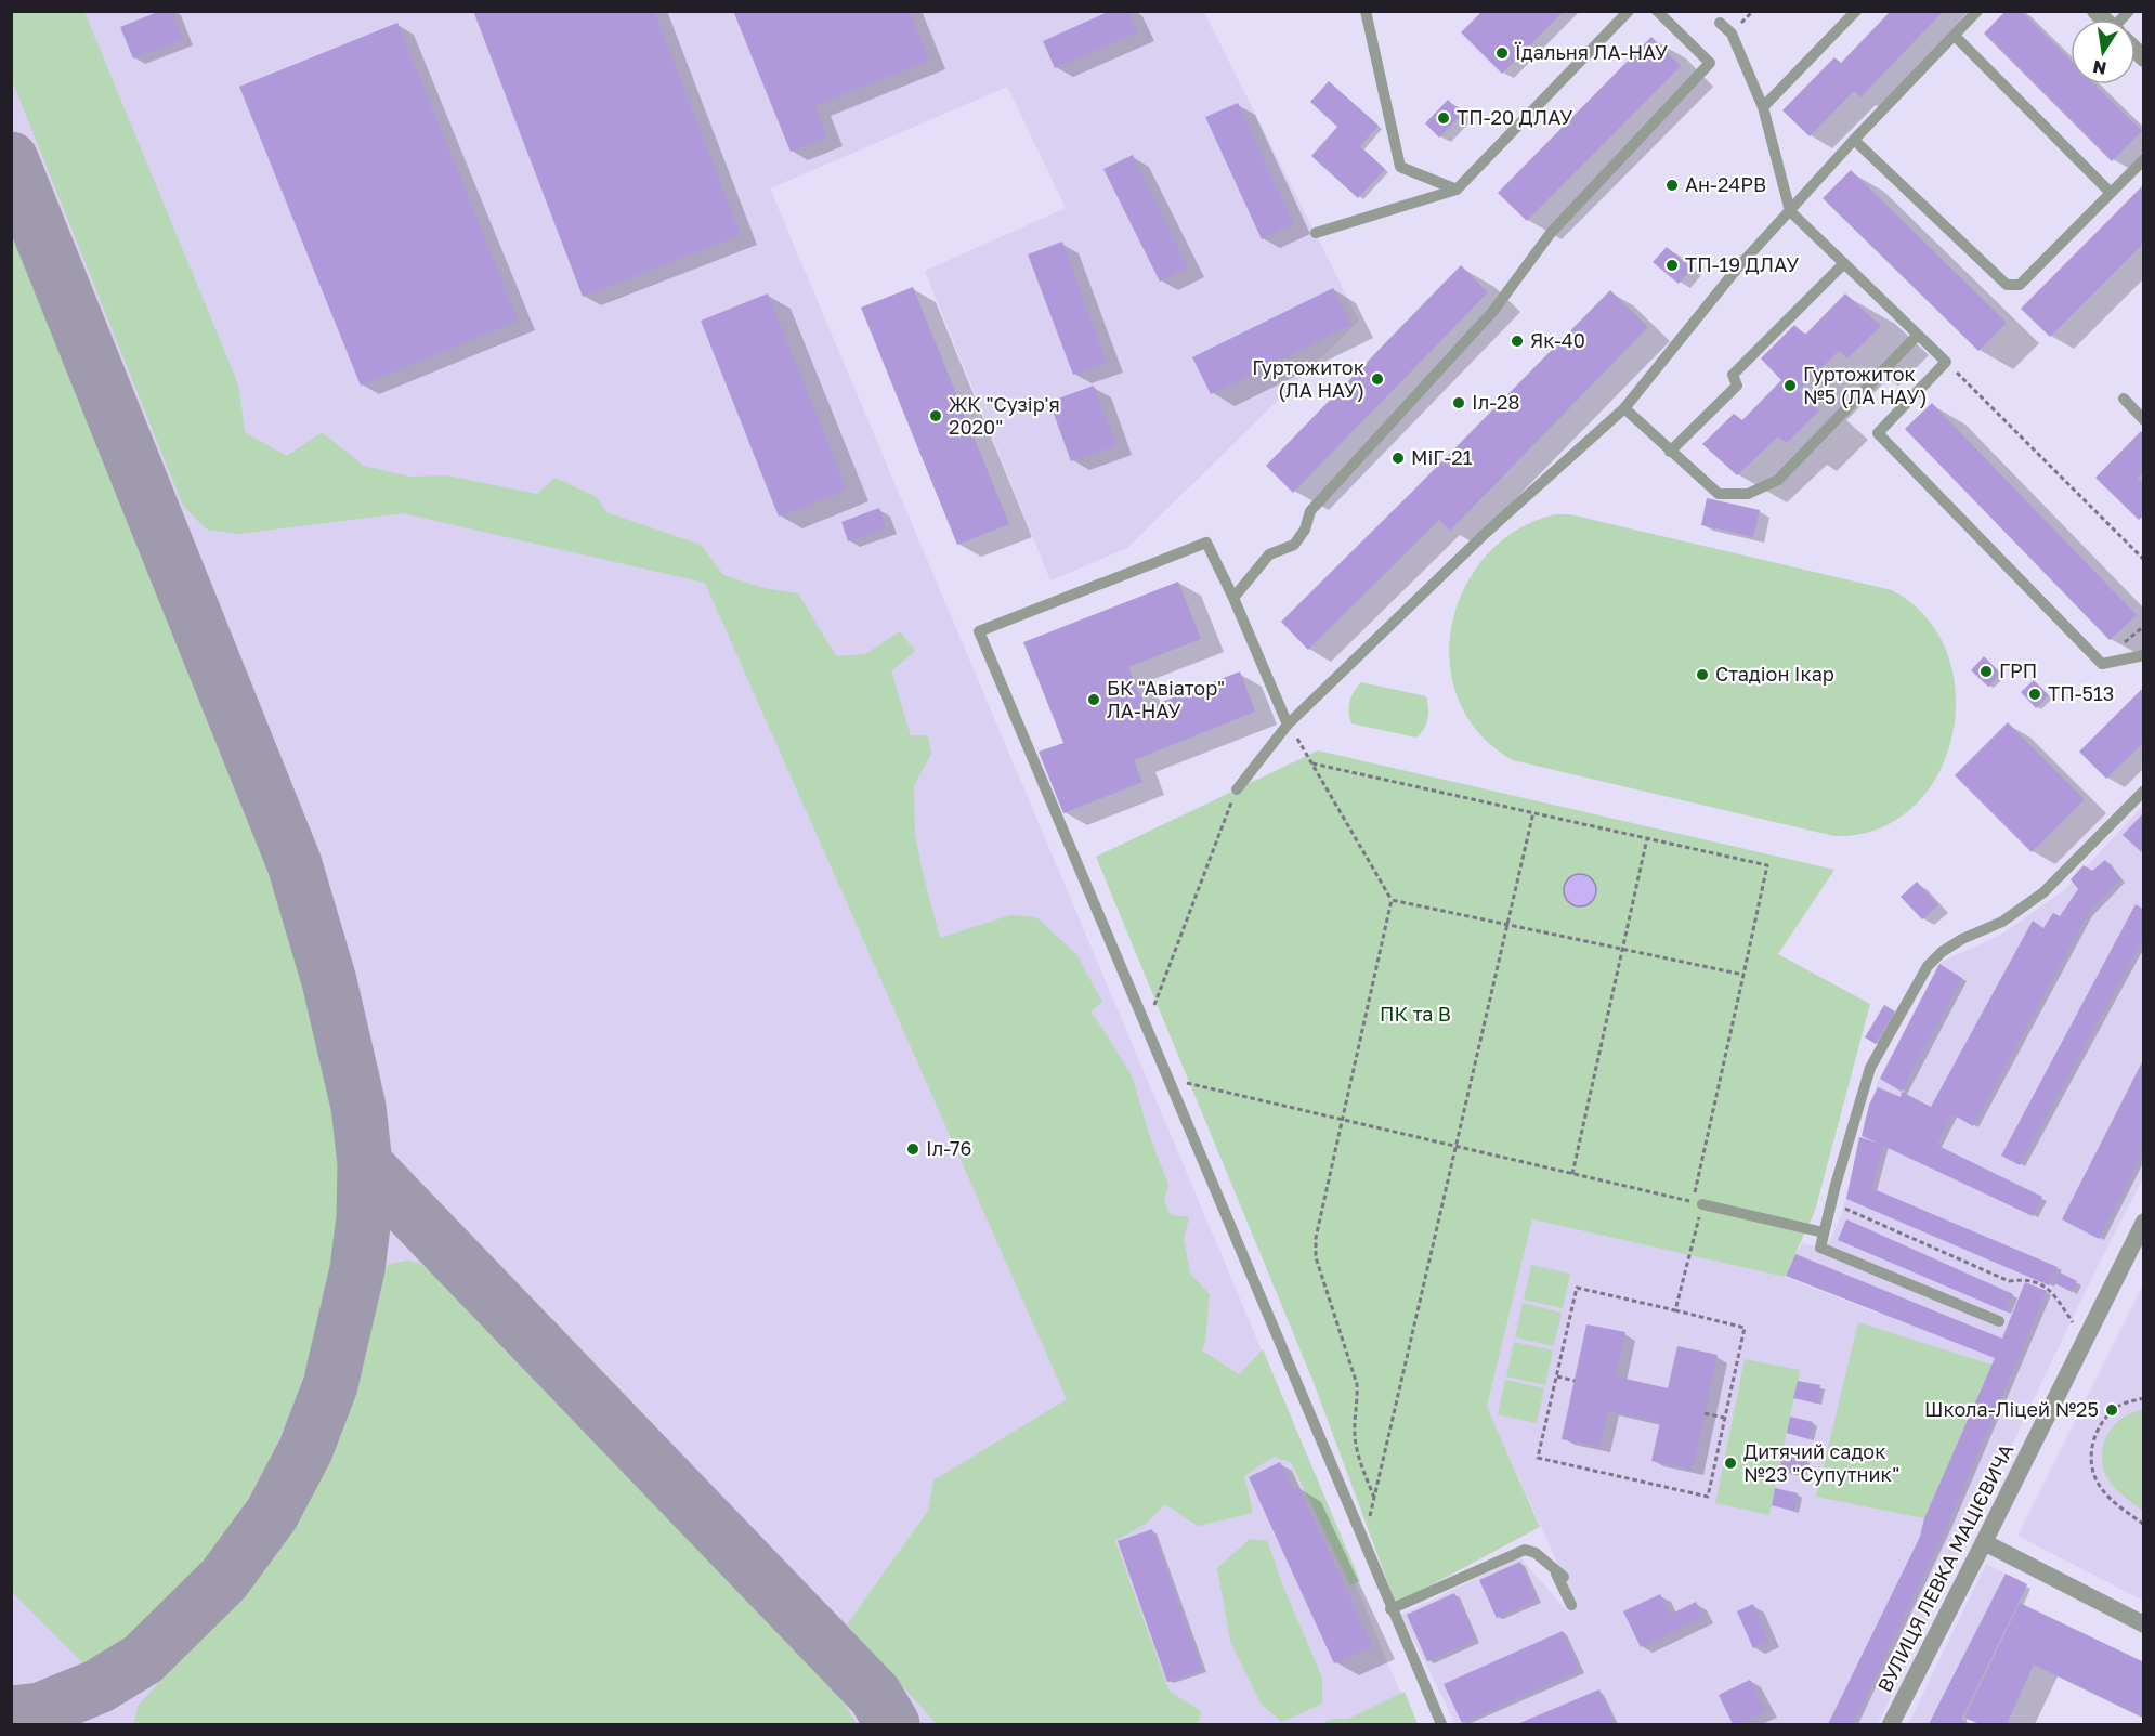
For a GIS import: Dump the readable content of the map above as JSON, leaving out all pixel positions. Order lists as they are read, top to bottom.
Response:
{
  "streets": {
    "street": ["ВУЛИЦЯ ЛЕВКА МАЦІЄВИЧА"]
  },
  "parks": ["ПК та В"],
  "places": [
    "Їдальня ЛА-НАУ",
    "ТП-20 ДЛАУ",
    "Ан-24РВ",
    "ТП-19 ДЛАУ",
    "Як-40",
    "Гуртожиток (ЛА НАУ)",
    "Гуртожиток №5 (ЛА НАУ)",
    "Іл-28",
    "ЖК \"Сузір'я 2020\"",
    "МіГ-21",
    "ГРП",
    "Стадіон Ікар",
    "ТП-513",
    "БК \"Авіатор\" ЛА-НАУ",
    "Іл-76",
    "Школа-Ліцей №25",
    "Дитячий садок №23 \"Супутник\""
  ],
  "north": "bottom"
}
